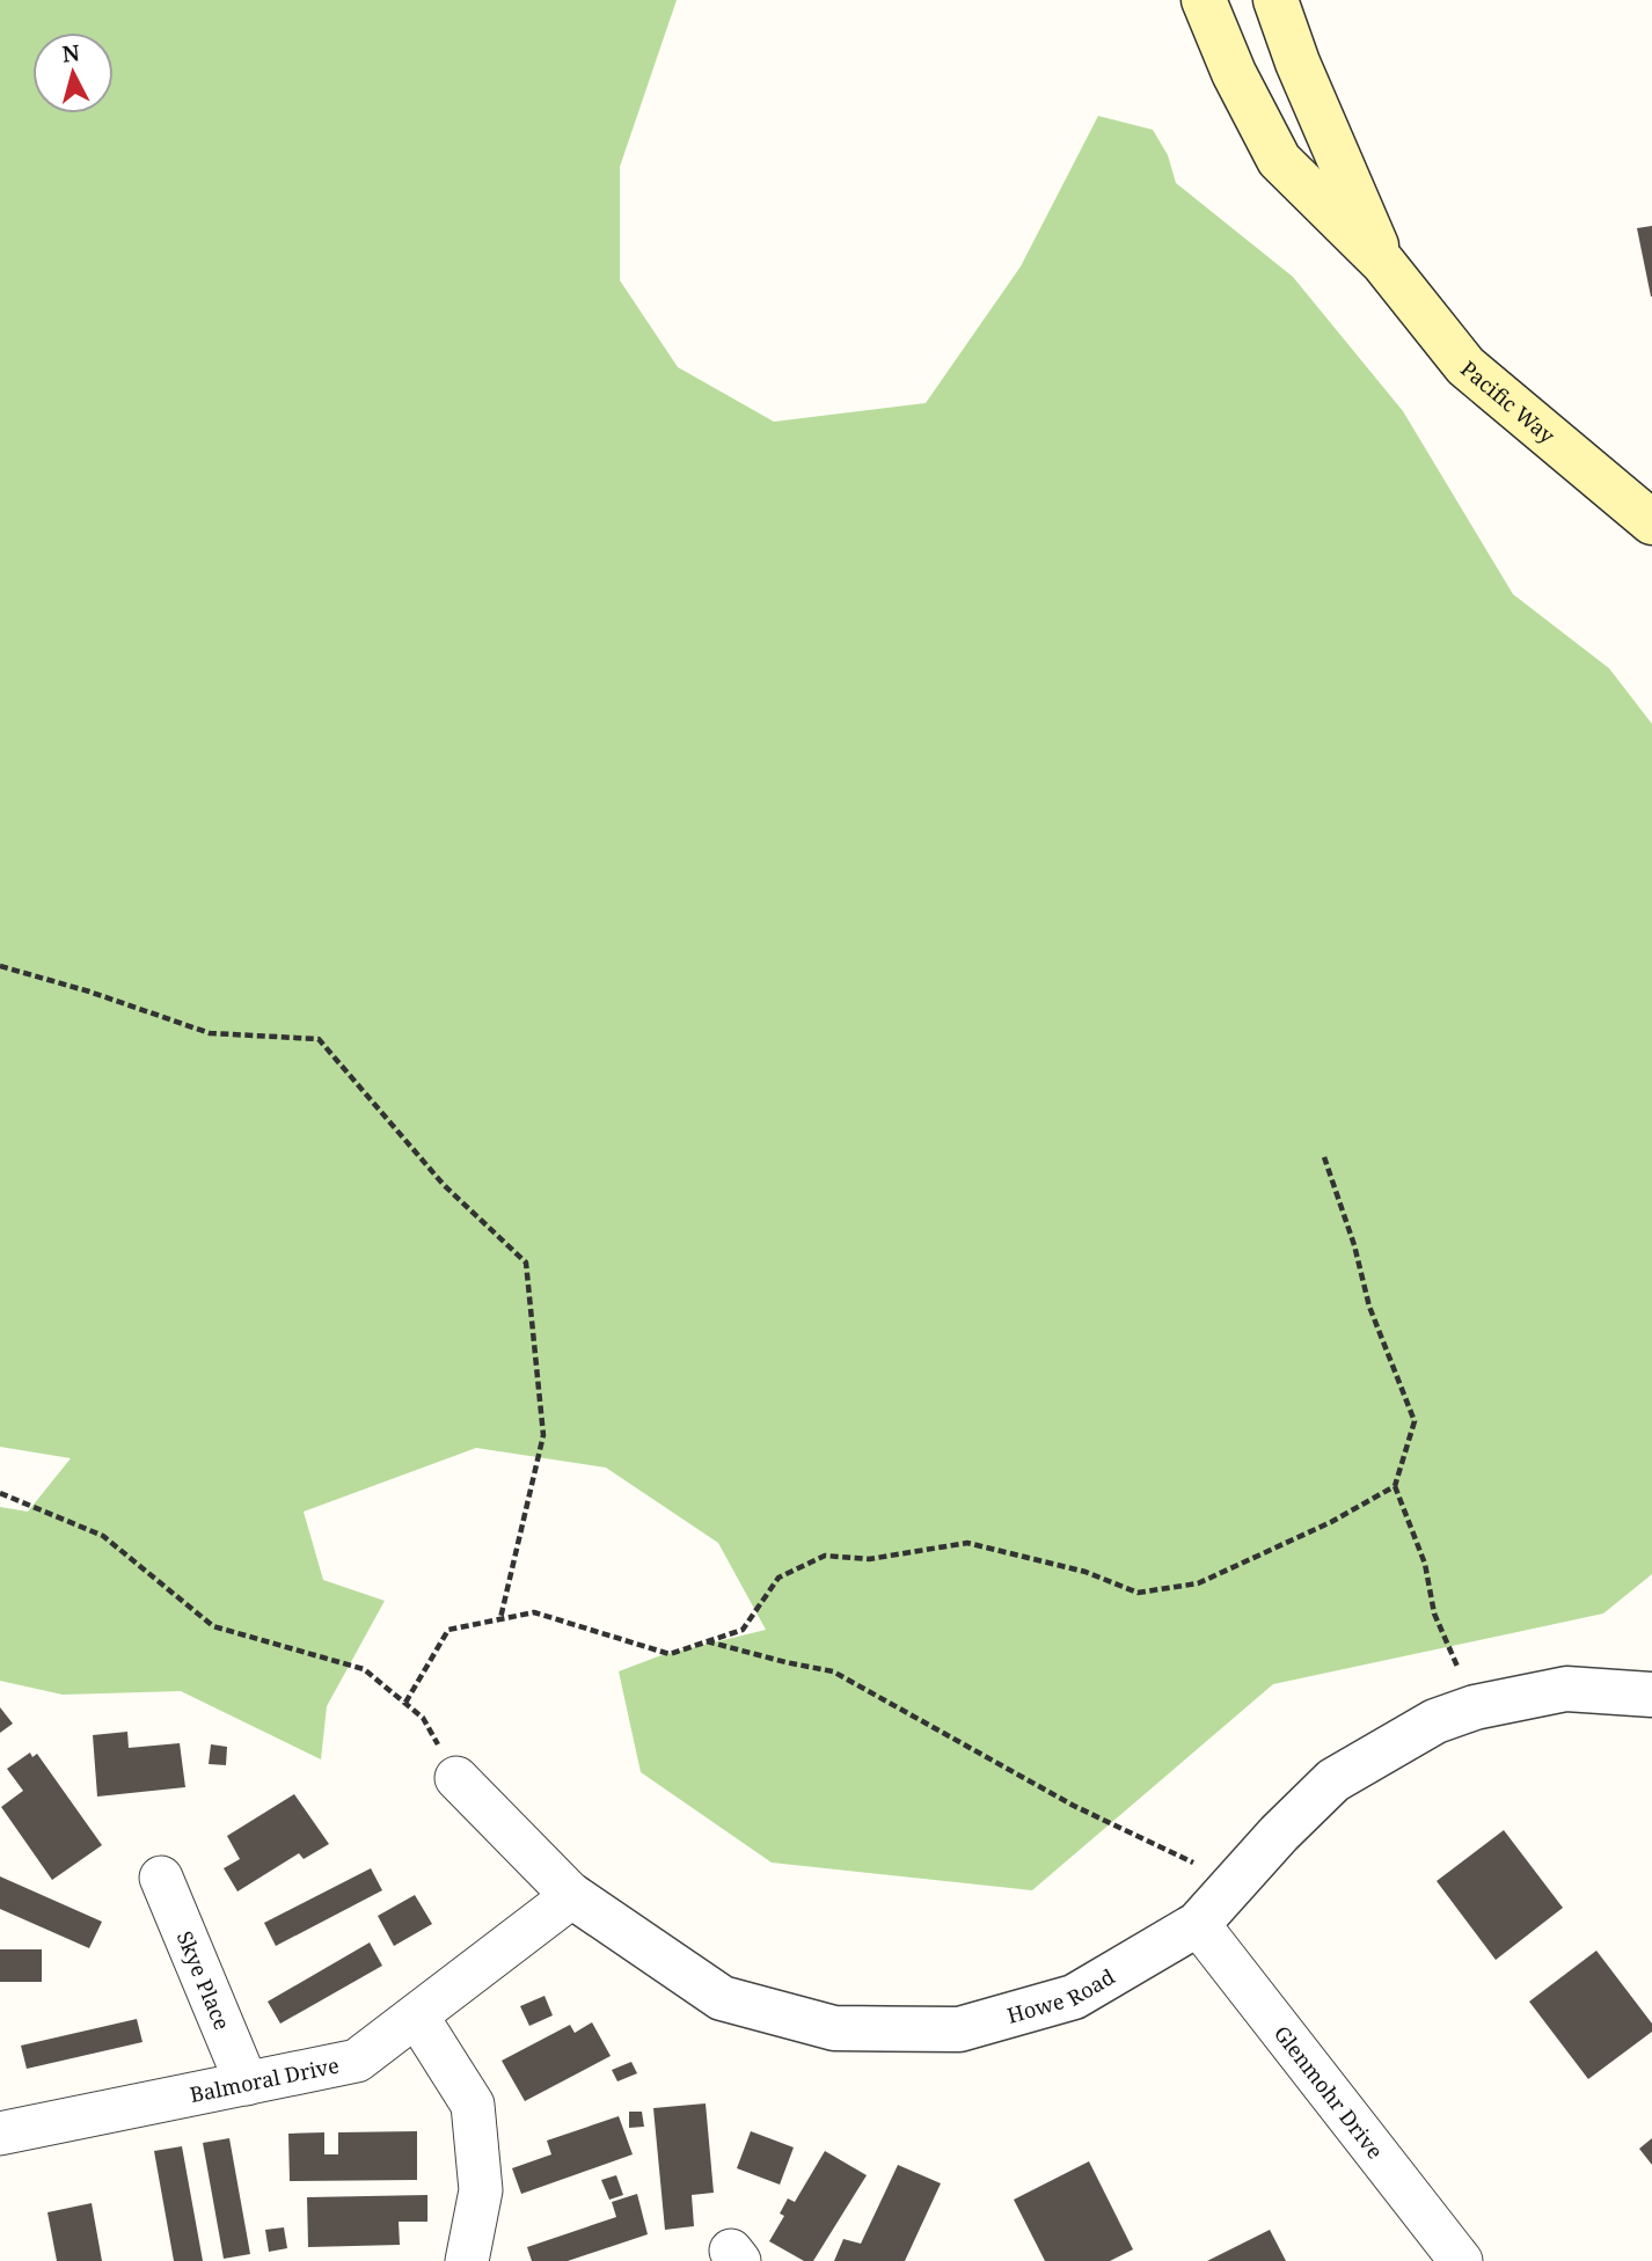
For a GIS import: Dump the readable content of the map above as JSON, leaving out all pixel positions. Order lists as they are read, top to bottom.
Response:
{
  "streets": {
    "main road": ["Pacific Way"],
    "street": [
      "Skye Place",
      "Howe Road",
      "Balmoral Drive",
      "Glenmohr Drive"
    ]
  },
  "crossings": [
    ["Skye Place", "Balmoral Drive"],
    ["Howe Road", "Balmoral Drive"],
    ["Howe Road", "Glenmohr Drive"]
  ],
  "north": "top"
}
